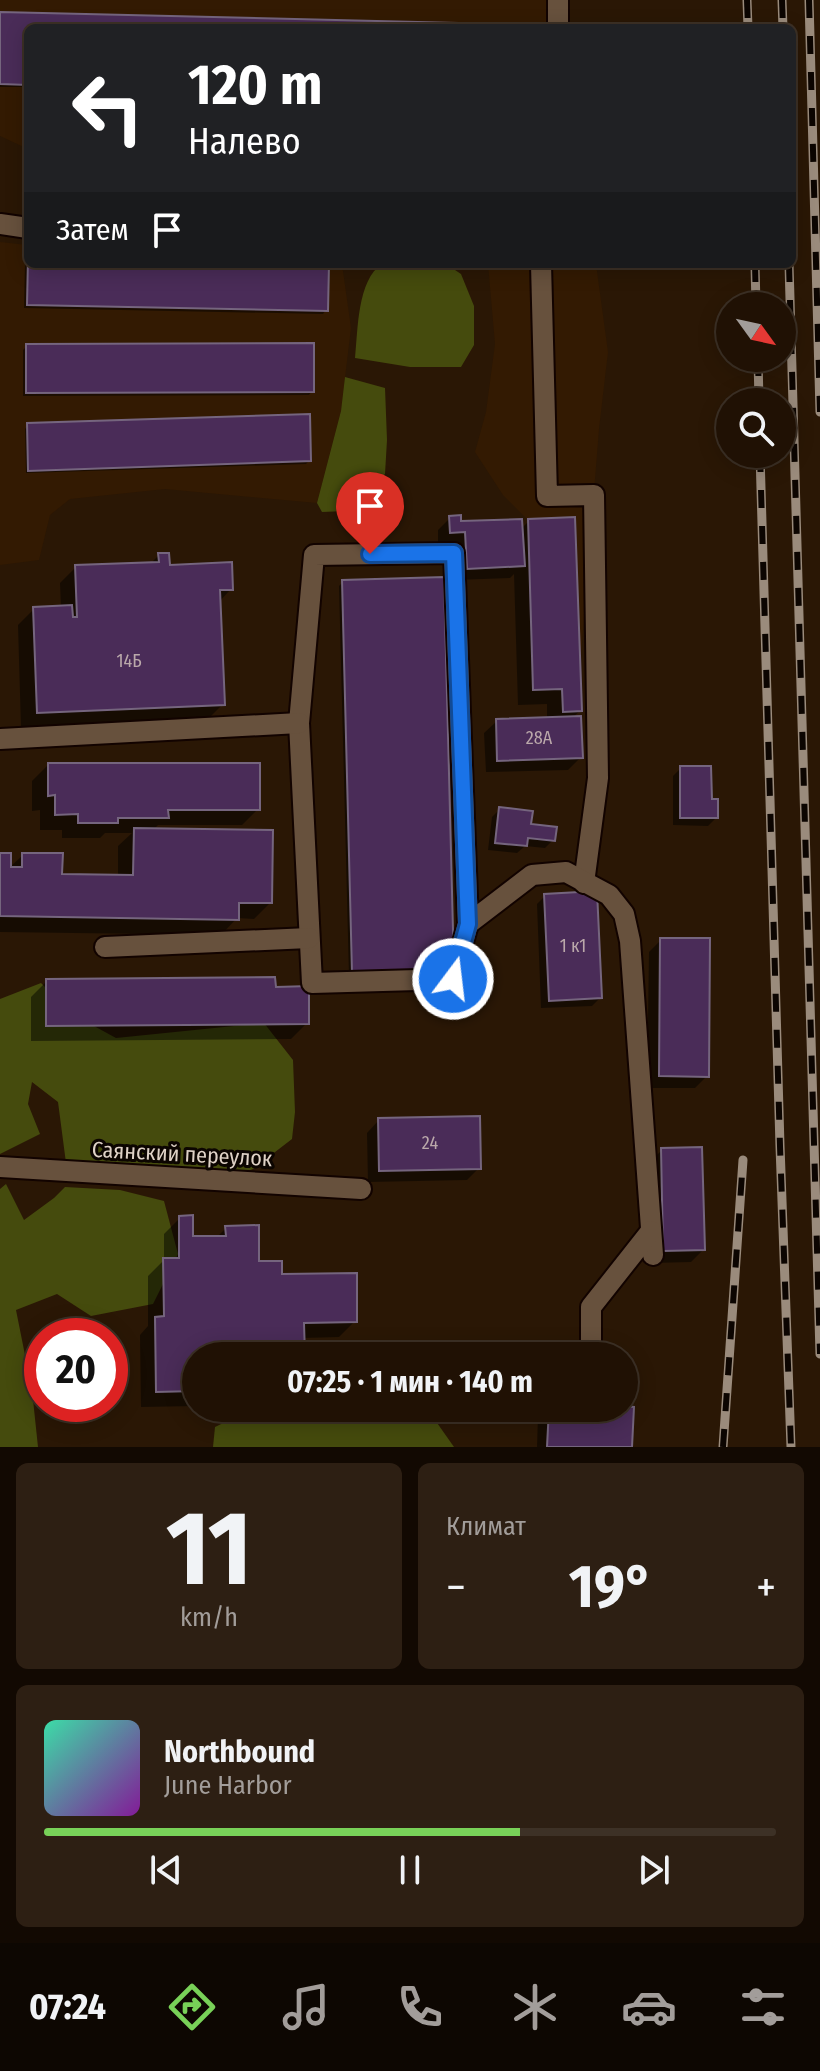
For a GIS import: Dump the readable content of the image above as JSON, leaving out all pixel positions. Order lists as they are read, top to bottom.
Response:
{
  "streets": {
    "lane": ["Саянский переулок"]
  },
  "house_numbers": [
    "14Б",
    "28А",
    "1 к1",
    "24"
  ],
  "north": "bottom right",
  "page": {
    "turn": ["120 m", "Налево"],
    "then": "Затем",
    "limit": "20",
    "trip": "07:25 · 1 мин · 140 m",
    "tile": [
      ["11", "km/h"],
      "Климат"
    ],
    "heat": ["−", "19°", "+"],
    "song": ["Northbound", "June Harbor"],
    "tabs": "07:24"
  }
}
